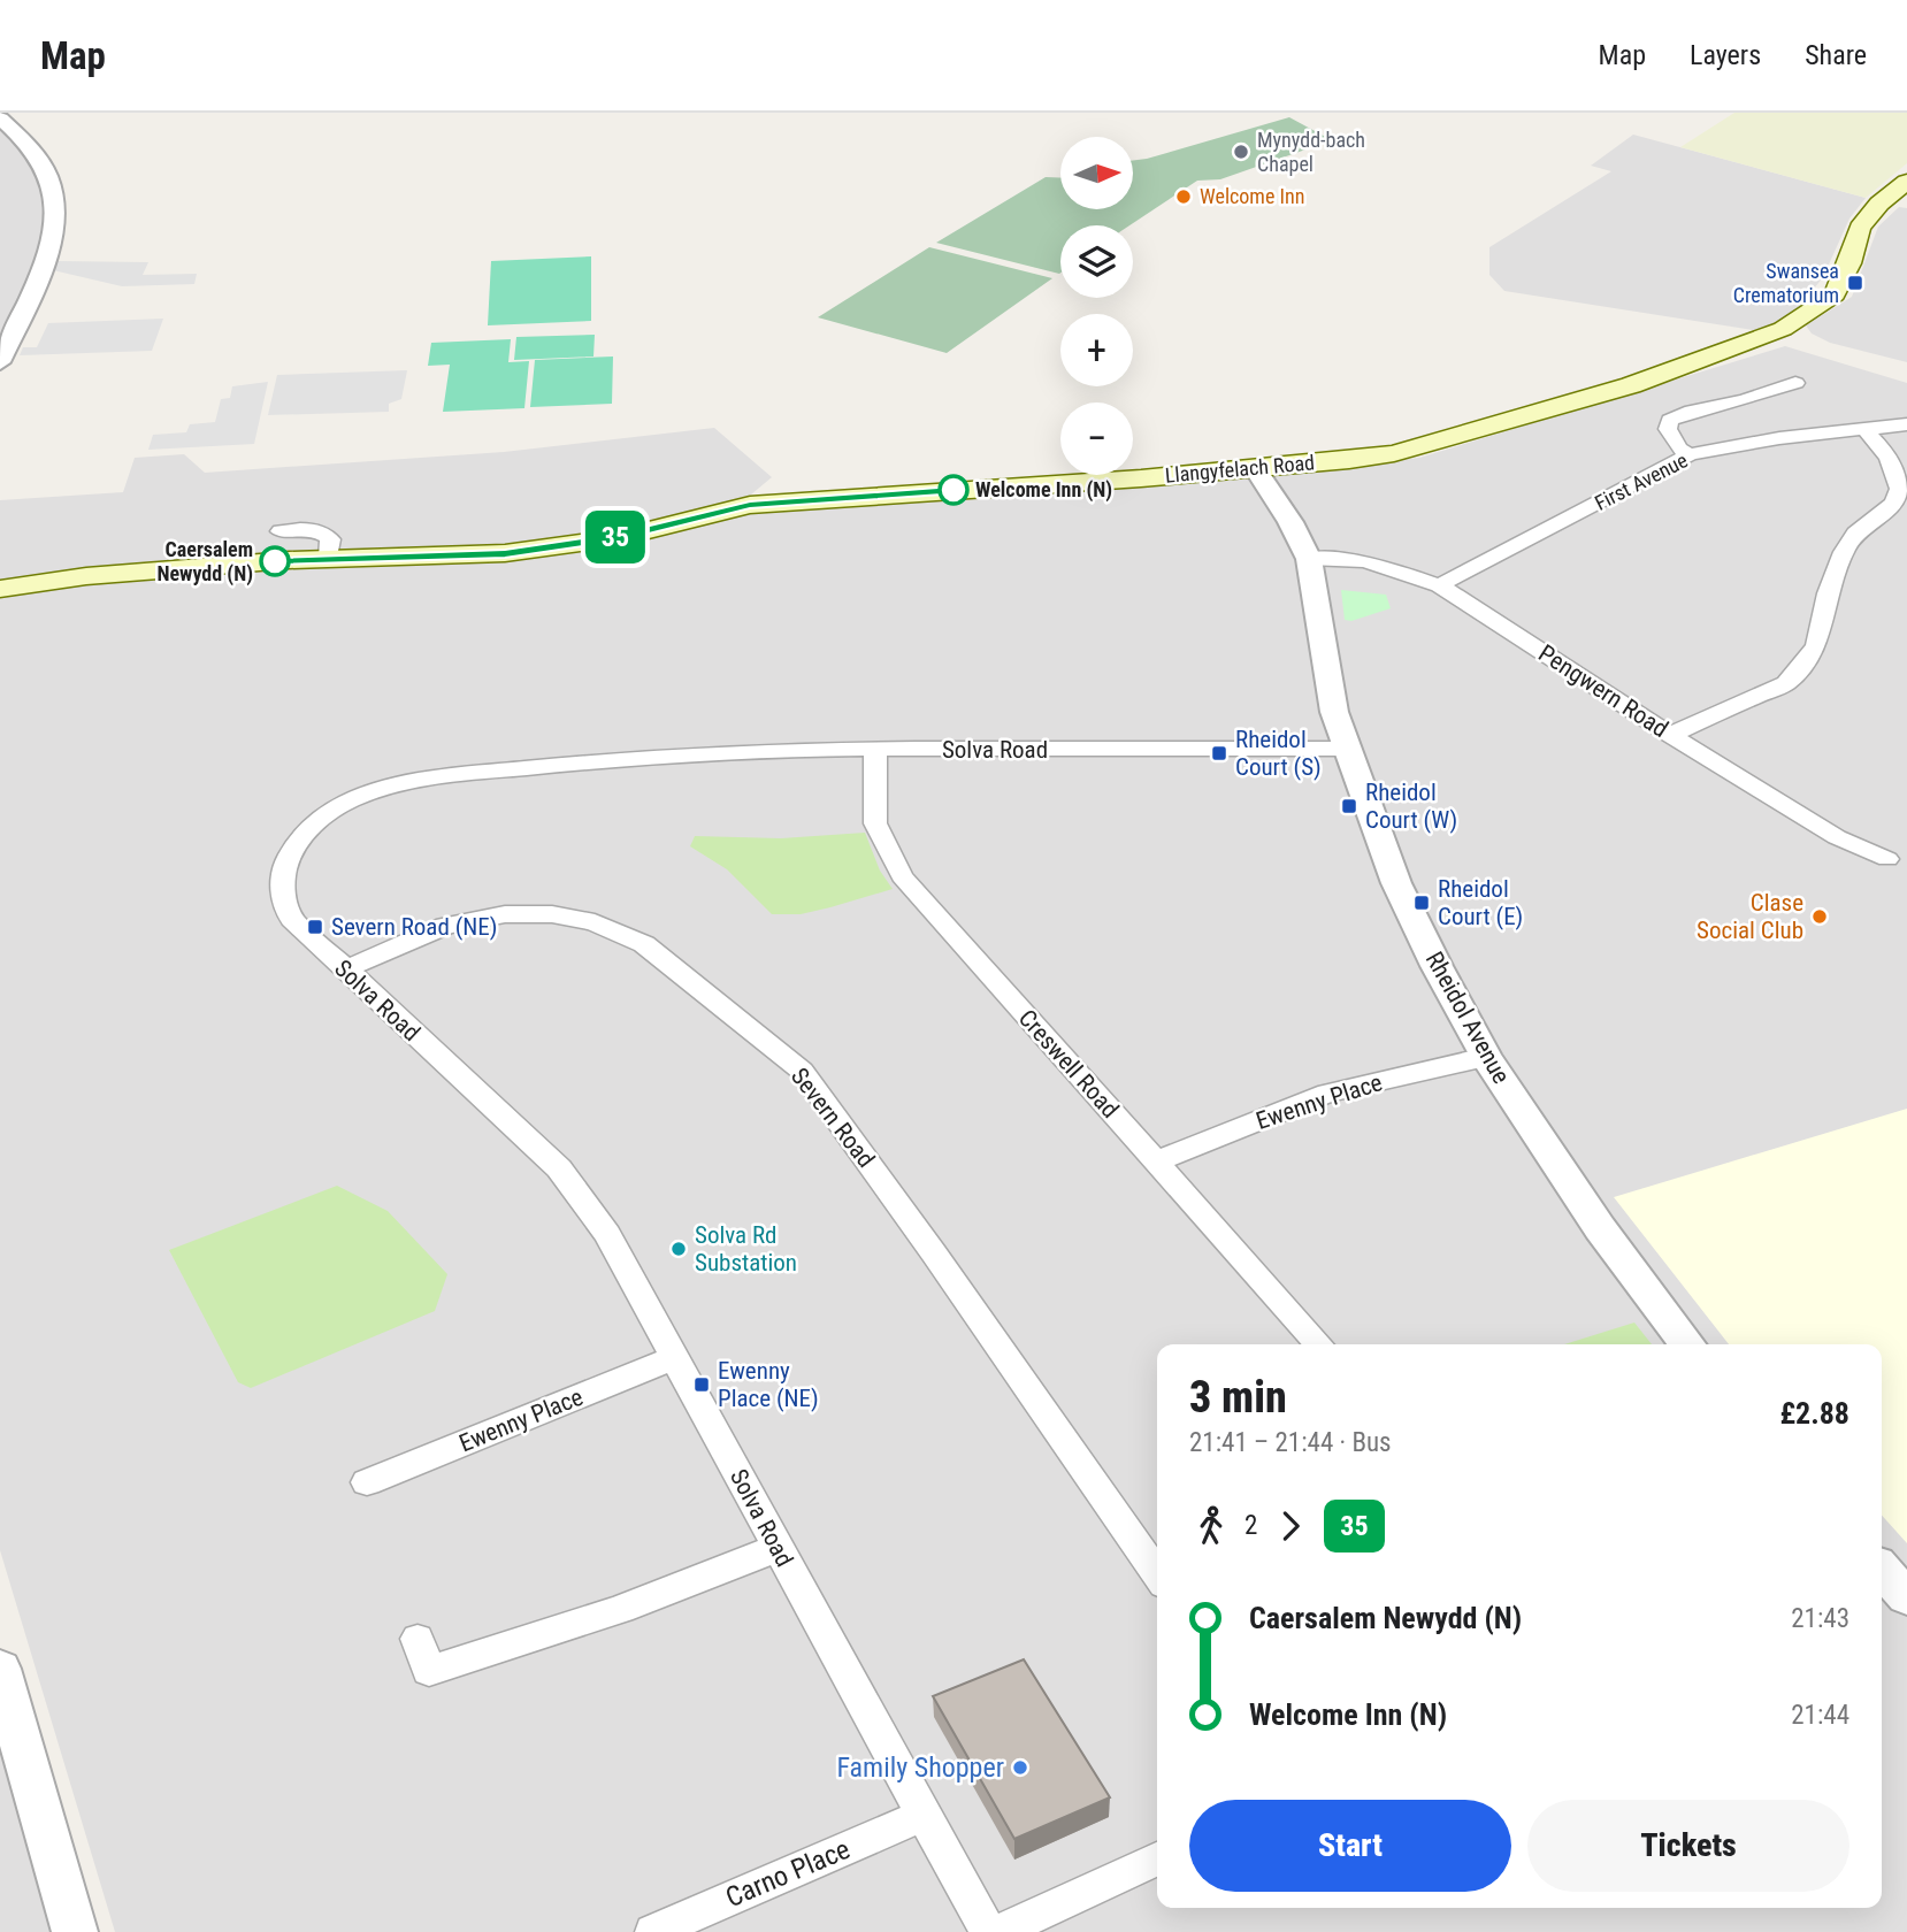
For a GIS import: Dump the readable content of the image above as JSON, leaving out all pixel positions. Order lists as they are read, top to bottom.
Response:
{
  "streets": {
    "main road": ["Llangyfelach Road"],
    "street": [
      "First Avenue",
      "Pengwern Road",
      "Solva Road",
      "Rheidol Avenue",
      "Creswell Road",
      "Ewenny Place",
      "Severn Road",
      "Carno Place"
    ]
  },
  "crossings": [
    ["Llangyfelach Road", "Rheidol Avenue"],
    ["First Avenue", "Pengwern Road"],
    ["Pengwern Road", "Rheidol Avenue"],
    ["Solva Road", "Rheidol Avenue"],
    ["Solva Road", "Creswell Road"],
    ["Solva Road", "Ewenny Place"],
    ["Solva Road", "Severn Road"],
    ["Solva Road", "Carno Place"],
    ["Rheidol Avenue", "Ewenny Place"],
    ["Creswell Road", "Ewenny Place"]
  ],
  "places": {
    "other": [
      "Mynydd-bach Chapel",
      "Welcome Inn",
      "Welcome Inn (N)",
      "Caersalem Newydd (N)",
      "Clase Social Club",
      "Solva Rd Substation",
      "Family Shopper"
    ],
    "transit": [
      "Swansea Crematorium",
      "Rheidol Court (S)",
      "Rheidol Court (W)",
      "Rheidol Court (E)",
      "Severn Road (NE)",
      "Ewenny Place (NE)"
    ]
  },
  "lines": ["bus line 35"],
  "north": "right",
  "page": {
    "header": "Map",
    "nav": ["Map", "Layers", "Share"],
    "on_map": "35",
    "map_buttons": ["+", "−"],
    "heading": ["3 min", "21:41 – 21:44 · Bus", "£2.88"],
    "legs": ["2", "35"],
    "list": [
      {
        "name": "Caersalem Newydd (N)",
        "value": "21:43"
      },
      {
        "name": "Welcome Inn (N)",
        "value": "21:44"
      }
    ],
    "buttons": ["Start", "Tickets"]
  }
}
